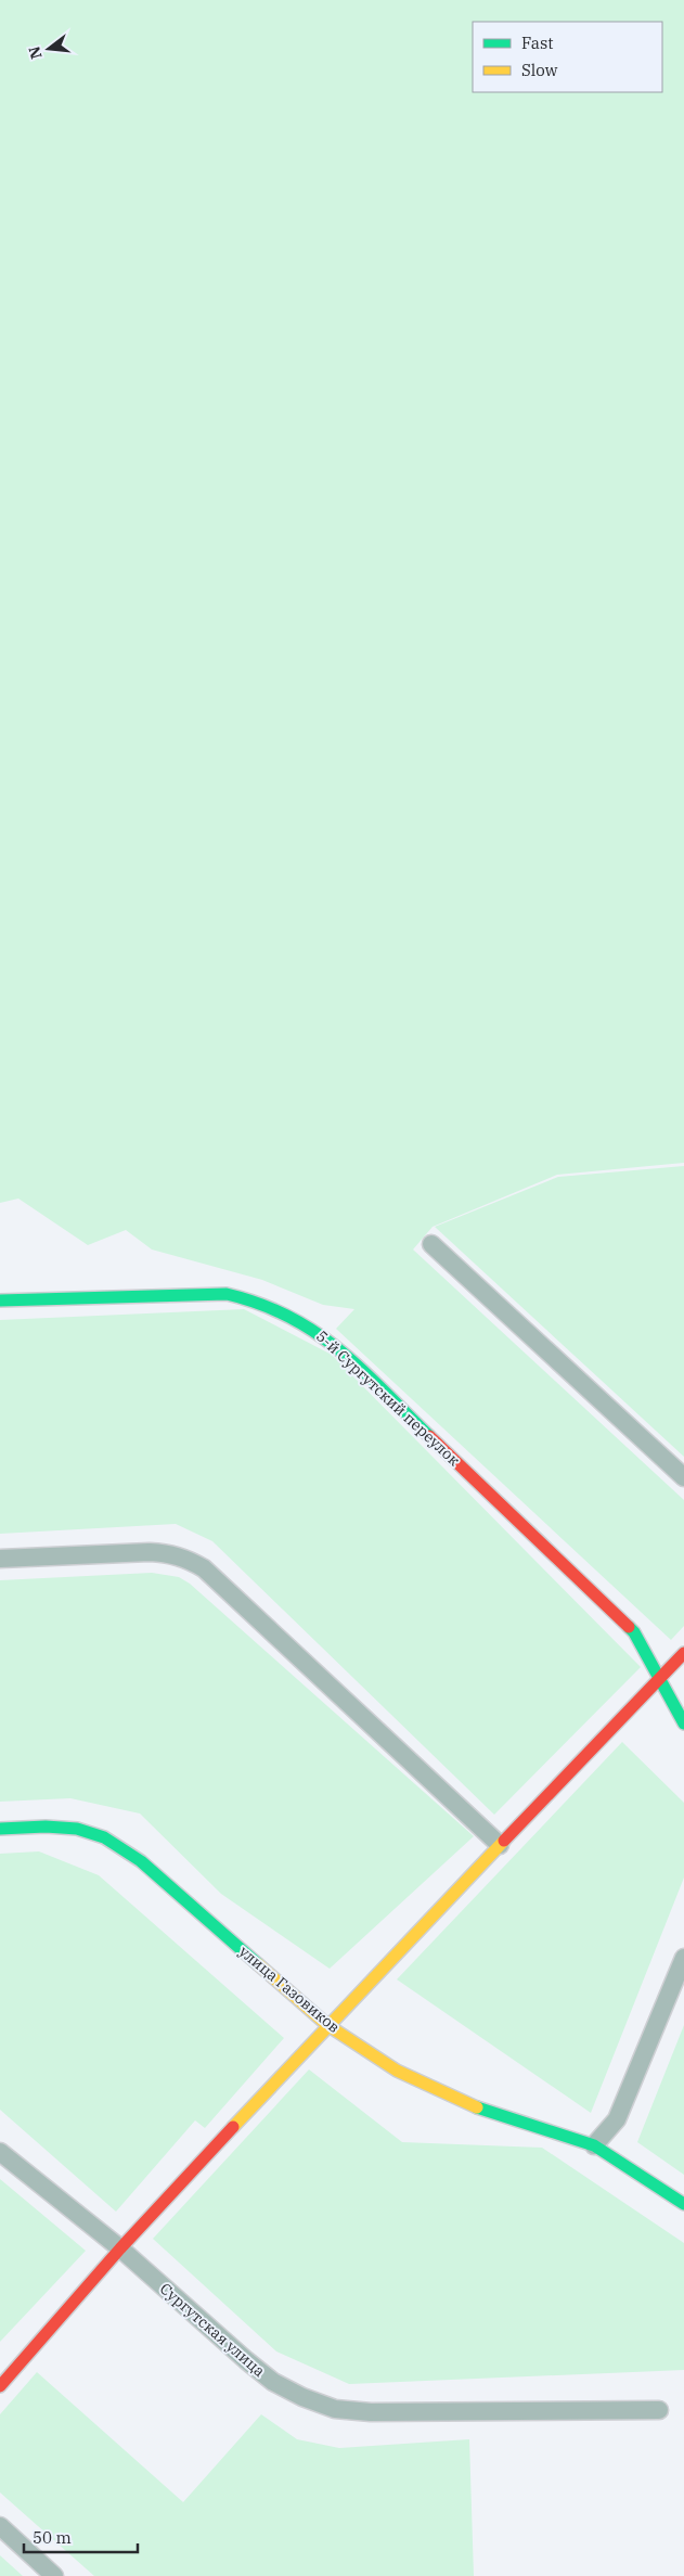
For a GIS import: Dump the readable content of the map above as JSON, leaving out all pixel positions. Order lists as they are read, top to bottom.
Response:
{
  "streets": {
    "street": ["5-й Сургутский переулок", "улица Газовиков", "Сургутская улица"]
  },
  "legend": ["Fast", "Slow"],
  "scale_bar": "50 m",
  "north": "left"
}
